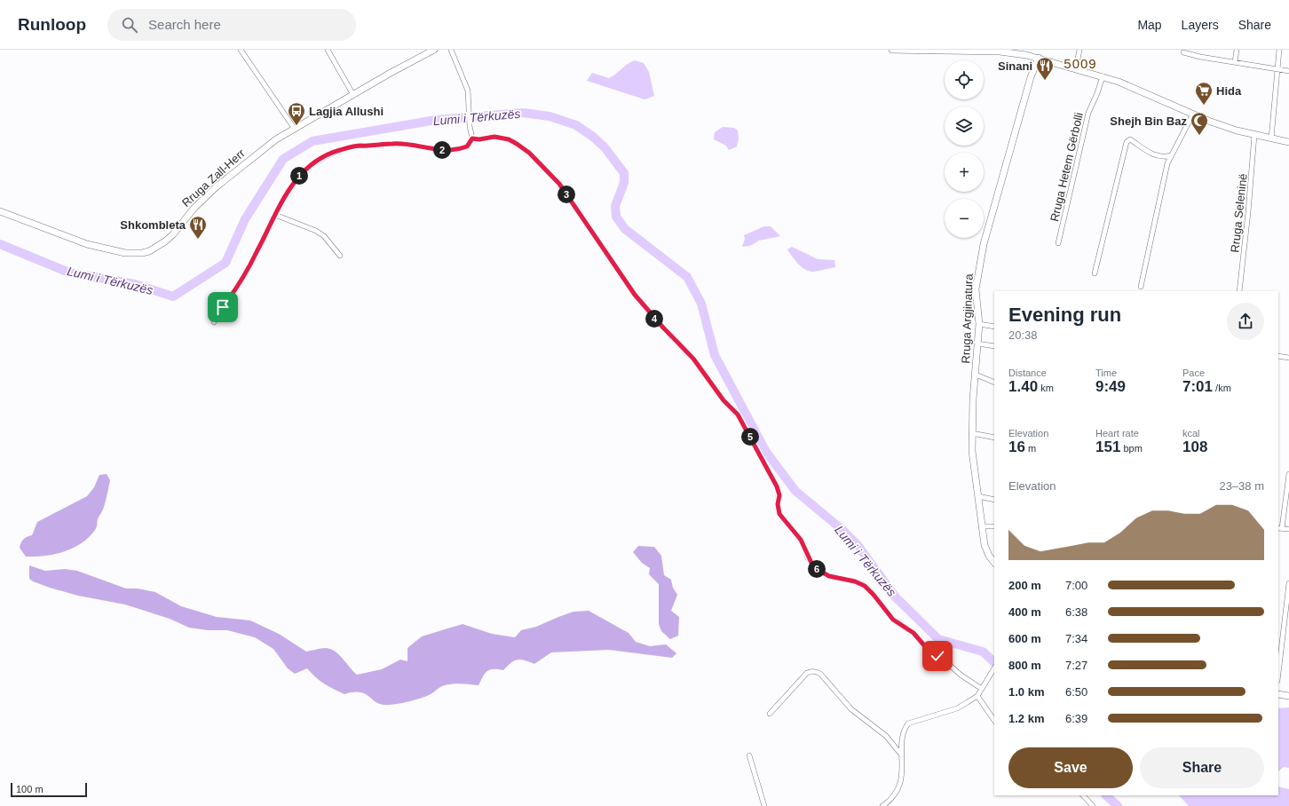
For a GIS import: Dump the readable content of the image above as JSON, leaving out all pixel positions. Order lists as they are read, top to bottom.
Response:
{
  "streets": {
    "main road": ["Rruga Zall-Herr", "Rruga Argjinatura"],
    "street": ["Rruga Hetem Gërbolli", "Rruga Seleninë"]
  },
  "districts": ["5009"],
  "water": ["Lumi i Tërkuzës"],
  "places": {
    "restaurant": ["Sinani", "Shkombleta"],
    "supermarket": ["Hida"],
    "bus stop": ["Lagjia Allushi"],
    "mosque": ["Shejh Bin Baz"]
  },
  "scale_bar": "100 m",
  "page": {
    "header": "Runloop",
    "search": "Search here",
    "nav": ["Map", "Layers", "Share"],
    "map_buttons": ["+", "−"],
    "pins": [
      "2",
      "1",
      "3",
      "4",
      "5",
      "6"
    ],
    "heading": ["Evening run", "20:38"],
    "stats": [
      ["Distance", "1.40 km"],
      ["Time", "9:49"],
      ["Pace", "7:01 /km"],
      ["Elevation", "16 m"],
      ["Heart rate", "151 bpm"],
      ["kcal", "108"]
    ],
    "chart": ["Elevation", "23–38 m"],
    "list": [
      {
        "name": "200 m",
        "note": "7:00"
      },
      {
        "name": "400 m",
        "note": "6:38"
      },
      {
        "name": "600 m",
        "note": "7:34"
      },
      {
        "name": "800 m",
        "note": "7:27"
      },
      {
        "name": "1.0 km",
        "note": "6:50"
      },
      {
        "name": "1.2 km",
        "note": "6:39"
      }
    ],
    "buttons": ["Save", "Share"],
    "scale": "100 m"
  }
}
